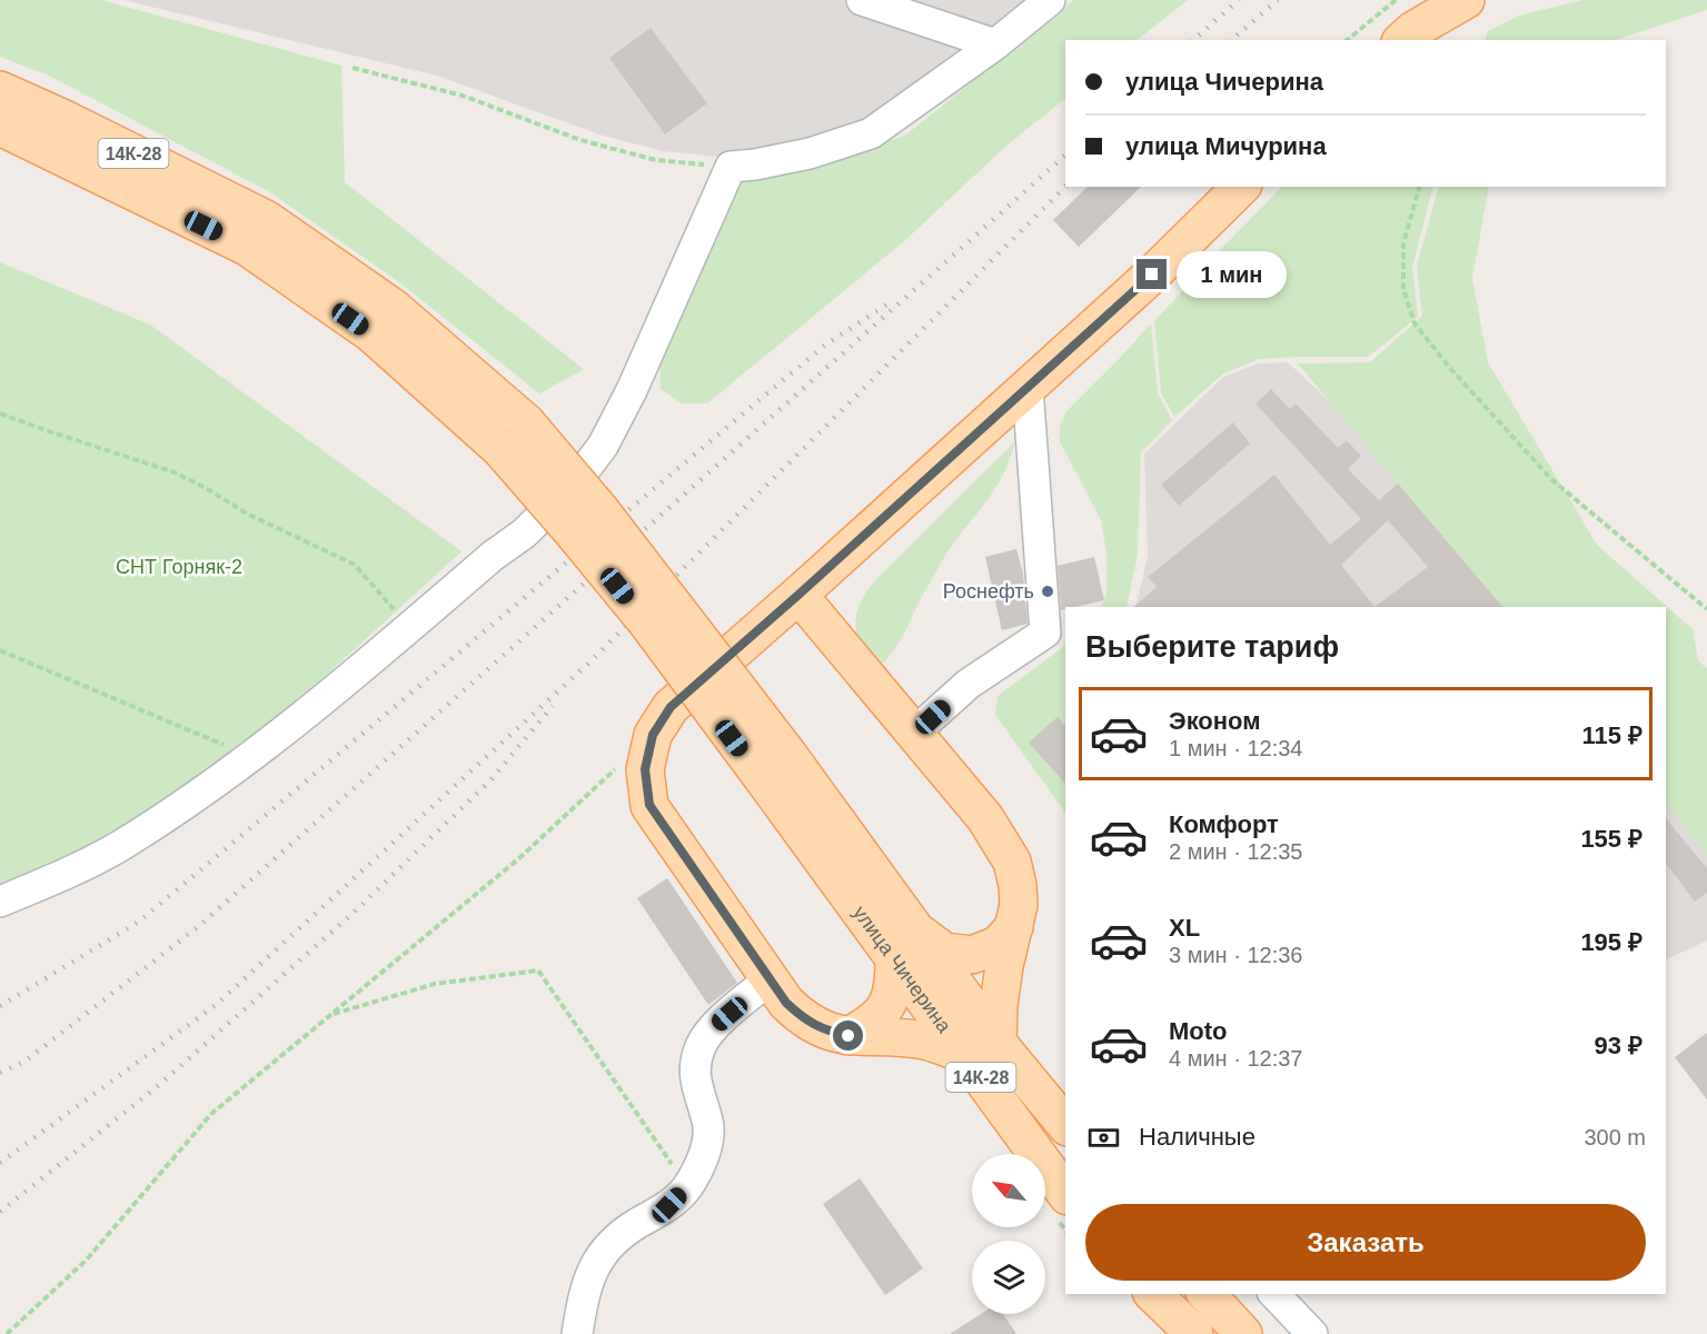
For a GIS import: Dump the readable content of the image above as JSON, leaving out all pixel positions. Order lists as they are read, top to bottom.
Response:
{
  "streets": {
    "main road": ["14К-28", "улица Чичерина"]
  },
  "crossings": [
    ["14К-28", "улица Чичерина"]
  ],
  "parks": ["СНТ Горняк-2"],
  "places": ["Роснефть"],
  "north": "top left",
  "page": {
    "banner": ["улица Чичерина", "улица Мичурина"],
    "bubble": "1 мин",
    "heading": "Выберите тариф",
    "list": [
      {
        "name": "Эконом",
        "note": "1 мин · 12:34",
        "value": "115 ₽"
      },
      {
        "name": "Комфорт",
        "note": "2 мин · 12:35",
        "value": "155 ₽"
      },
      {
        "name": "XL",
        "note": "3 мин · 12:36",
        "value": "195 ₽"
      },
      {
        "name": "Moto",
        "note": "4 мин · 12:37",
        "value": "93 ₽"
      }
    ],
    "pay": ["Наличные", "300 m"],
    "buttons": "Заказать"
  }
}
